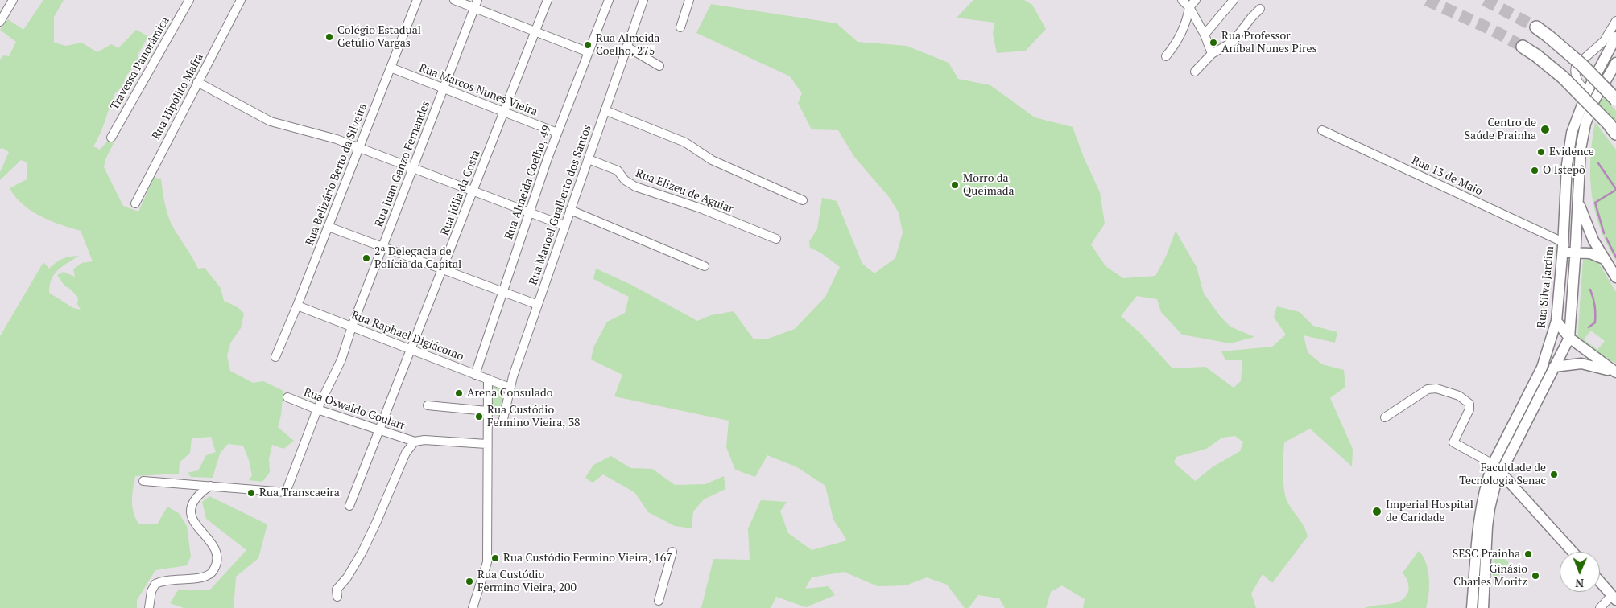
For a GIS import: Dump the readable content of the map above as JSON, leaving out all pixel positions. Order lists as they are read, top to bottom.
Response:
{
  "streets": {
    "main road": ["Rua Silva Jardim"],
    "street": [
      "Travessa Panorâmica",
      "Rua Marcos Nunes Vieira",
      "Rua Hipólito Mafra",
      "Rua Juan Ganzo Fernandes",
      "Rua Belizário Berto da Silveira",
      "Rua 13 de Maio",
      "Rua Almeida Coelho, 49",
      "Rua Elizeu de Aguiar",
      "Rua Júlia da Costa",
      "Rua Manoel Gualberto dos Santos",
      "Rua Raphael Digiácomo",
      "Rua Oswaldo Goulart"
    ]
  },
  "crossings": [
    ["Rua Marcos Nunes Vieira", "Rua Juan Ganzo Fernandes"],
    ["Rua Marcos Nunes Vieira", "Rua Belizário Berto da Silveira"],
    ["Rua Marcos Nunes Vieira", "Rua Almeida Coelho, 49"],
    ["Rua Marcos Nunes Vieira", "Rua Júlia da Costa"],
    ["Rua Juan Ganzo Fernandes", "Rua Raphael Digiácomo"],
    ["Rua Juan Ganzo Fernandes", "Rua Oswaldo Goulart"],
    ["Rua Belizário Berto da Silveira", "Rua Raphael Digiácomo"],
    ["Rua 13 de Maio", "Rua Silva Jardim"],
    ["Rua Almeida Coelho, 49", "Rua Raphael Digiácomo"],
    ["Rua Elizeu de Aguiar", "Rua Manoel Gualberto dos Santos"],
    ["Rua Júlia da Costa", "Rua Raphael Digiácomo"],
    ["Rua Júlia da Costa", "Rua Oswaldo Goulart"],
    ["Rua Manoel Gualberto dos Santos", "Rua Raphael Digiácomo"]
  ],
  "places": [
    "Colégio Estadual Getúlio Vargas",
    "Rua Professor Aníbal Nunes Pires",
    "Rua Almeida Coelho, 275",
    "Centro de Saúde Prainha",
    "Evidence",
    "O Istepô",
    "Morro da Queimada",
    "2ª Delegacia de Polícia da Capital",
    "Arena Consulado",
    "Rua Custódio Fermino Vieira, 38",
    "Faculdade de Tecnologia Senac",
    "Rua Transcaeira",
    "Imperial Hospital de Caridade",
    "SESC Prainha",
    "Rua Custódio Fermino Vieira, 167",
    "Ginásio Charles Moritz",
    "Rua Custódio Fermino Vieira, 200"
  ],
  "north": "bottom"
}
